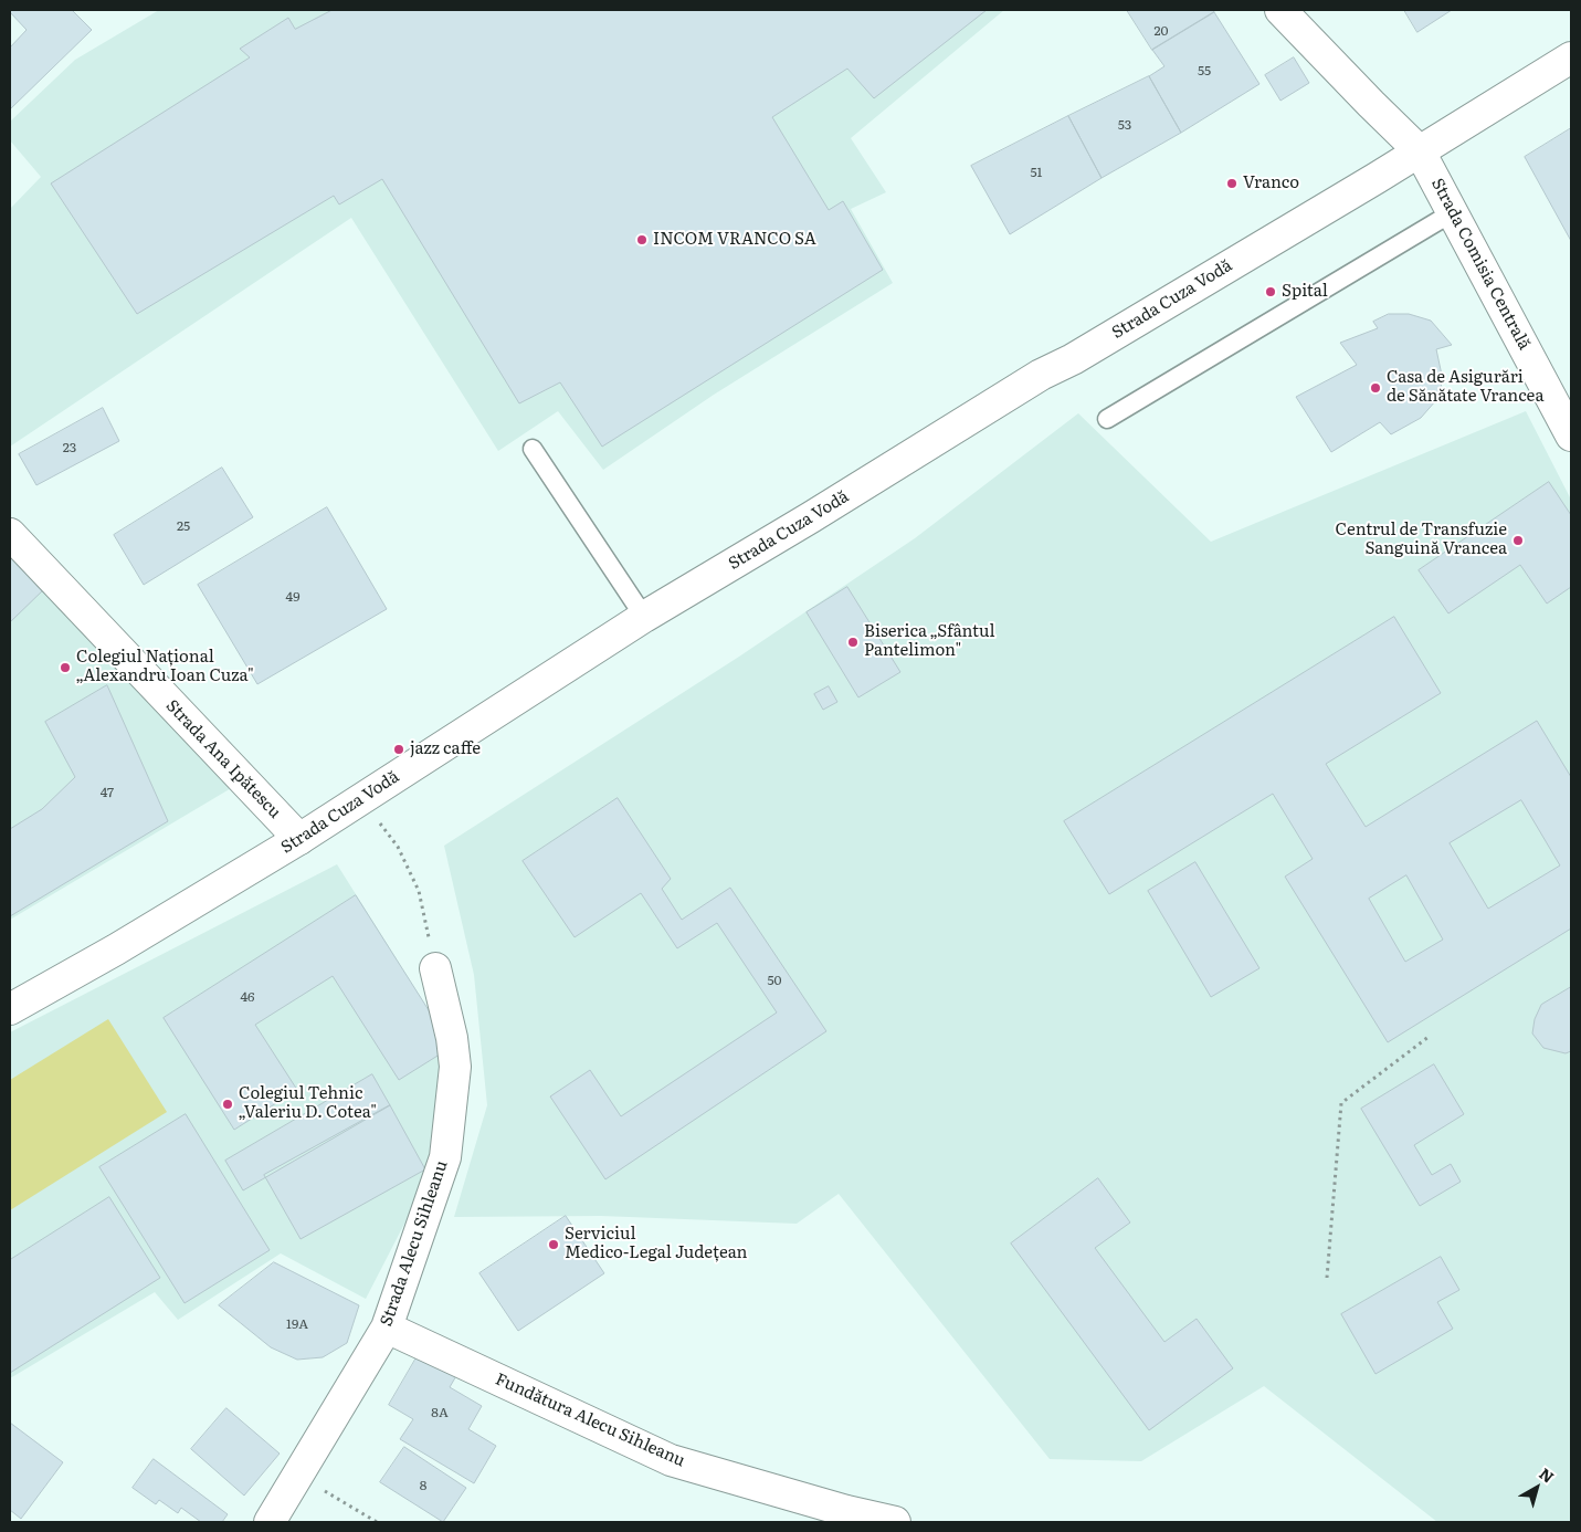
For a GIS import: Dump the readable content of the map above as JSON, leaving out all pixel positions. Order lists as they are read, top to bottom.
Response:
{
  "streets": {
    "street": [
      "Strada Comisia Centrală",
      "Strada Cuza Vodă",
      "Strada Ana Ipătescu",
      "Strada Alecu Sihleanu",
      "Fundătura Alecu Sihleanu"
    ]
  },
  "crossings": [
    ["Strada Comisia Centrală", "Strada Cuza Vodă"],
    ["Strada Cuza Vodă", "Strada Ana Ipătescu"],
    ["Strada Alecu Sihleanu", "Fundătura Alecu Sihleanu"]
  ],
  "places": [
    "Vranco",
    "INCOM VRANCO SA",
    "Spital",
    "Casa de Asigurări de Sănătate Vrancea",
    "Centrul de Transfuzie Sanguină Vrancea",
    "Biserica „Sfântul Pantelimon\"",
    "Colegiul Național „Alexandru Ioan Cuza\"",
    "jazz caffe",
    "Colegiul Tehnic „Valeriu D. Cotea\"",
    "Serviciul Medico-Legal Județean"
  ],
  "house_numbers": [
    "20",
    "55",
    "53",
    "51",
    "23",
    "25",
    "49",
    "47",
    "50",
    "46",
    "19A",
    "8A",
    "8"
  ],
  "north": "top right"
}
